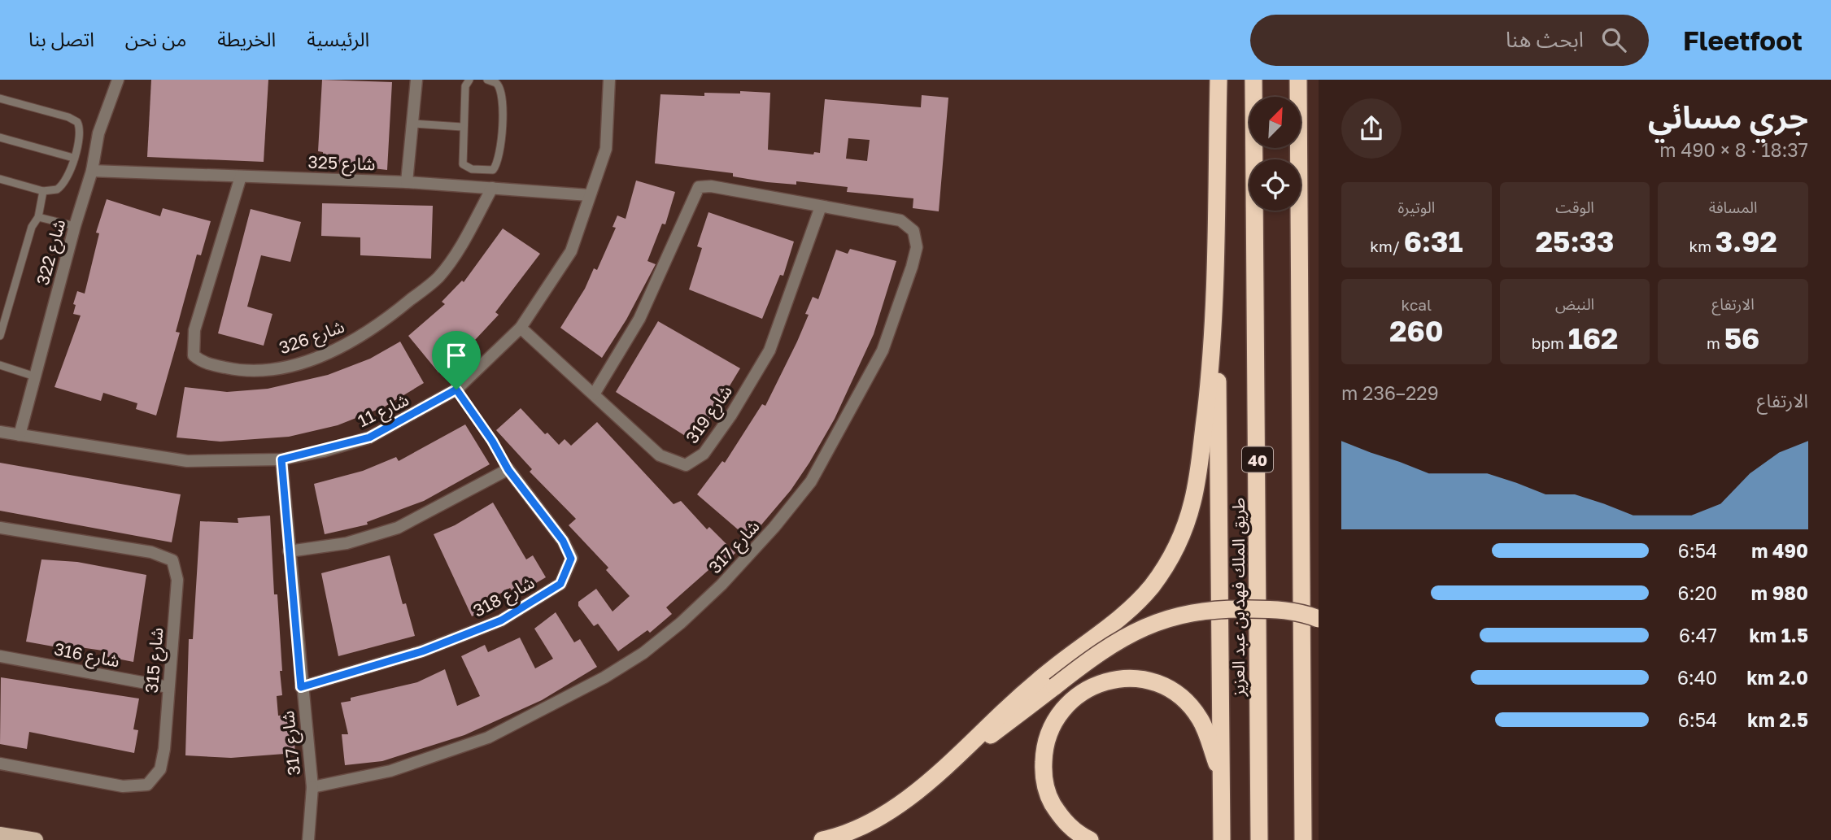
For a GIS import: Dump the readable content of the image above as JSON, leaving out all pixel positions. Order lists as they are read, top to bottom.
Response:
{
  "streets": {
    "highway": ["40", "طريق الملك فهد بن عبد العزيز"],
    "street": [
      "شارع 325",
      "شارع 322",
      "شارع 326",
      "شارع 11",
      "شارع 319",
      "شارع 317",
      "شارع 318",
      "شارع 316",
      "شارع 315"
    ]
  },
  "crossings": [
    ["شارع 325", "شارع 322"],
    ["شارع 325", "شارع 326"],
    ["شارع 325", "شارع 11"],
    ["شارع 322", "شارع 11"],
    ["شارع 11", "شارع 319"],
    ["شارع 11", "شارع 317"],
    ["شارع 319", "شارع 317"],
    ["شارع 317", "شارع 318"],
    ["شارع 316", "شارع 315"]
  ],
  "north": "top right",
  "page": {
    "header": "Fleetfoot",
    "search": "ابحث هنا",
    "nav": [
      "الرئيسية",
      "الخريطة",
      "من نحن",
      "اتصل بنا"
    ],
    "heading": ["جري مسائي", "18:37 · 8 × 490 m"],
    "stats": [
      ["المسافة", "3.92 km"],
      ["الوقت", "25:33"],
      ["الوتيرة", "6:31 /km"],
      ["الارتفاع", "56 m"],
      ["النبض", "162 bpm"],
      ["kcal", "260"]
    ],
    "chart": ["الارتفاع", "229–236 m"],
    "list": [
      {
        "name": "490 m",
        "note": "6:54"
      },
      {
        "name": "980 m",
        "note": "6:20"
      },
      {
        "name": "1.5 km",
        "note": "6:47"
      },
      {
        "name": "2.0 km",
        "note": "6:40"
      },
      {
        "name": "2.5 km",
        "note": "6:54"
      }
    ]
  }
}
